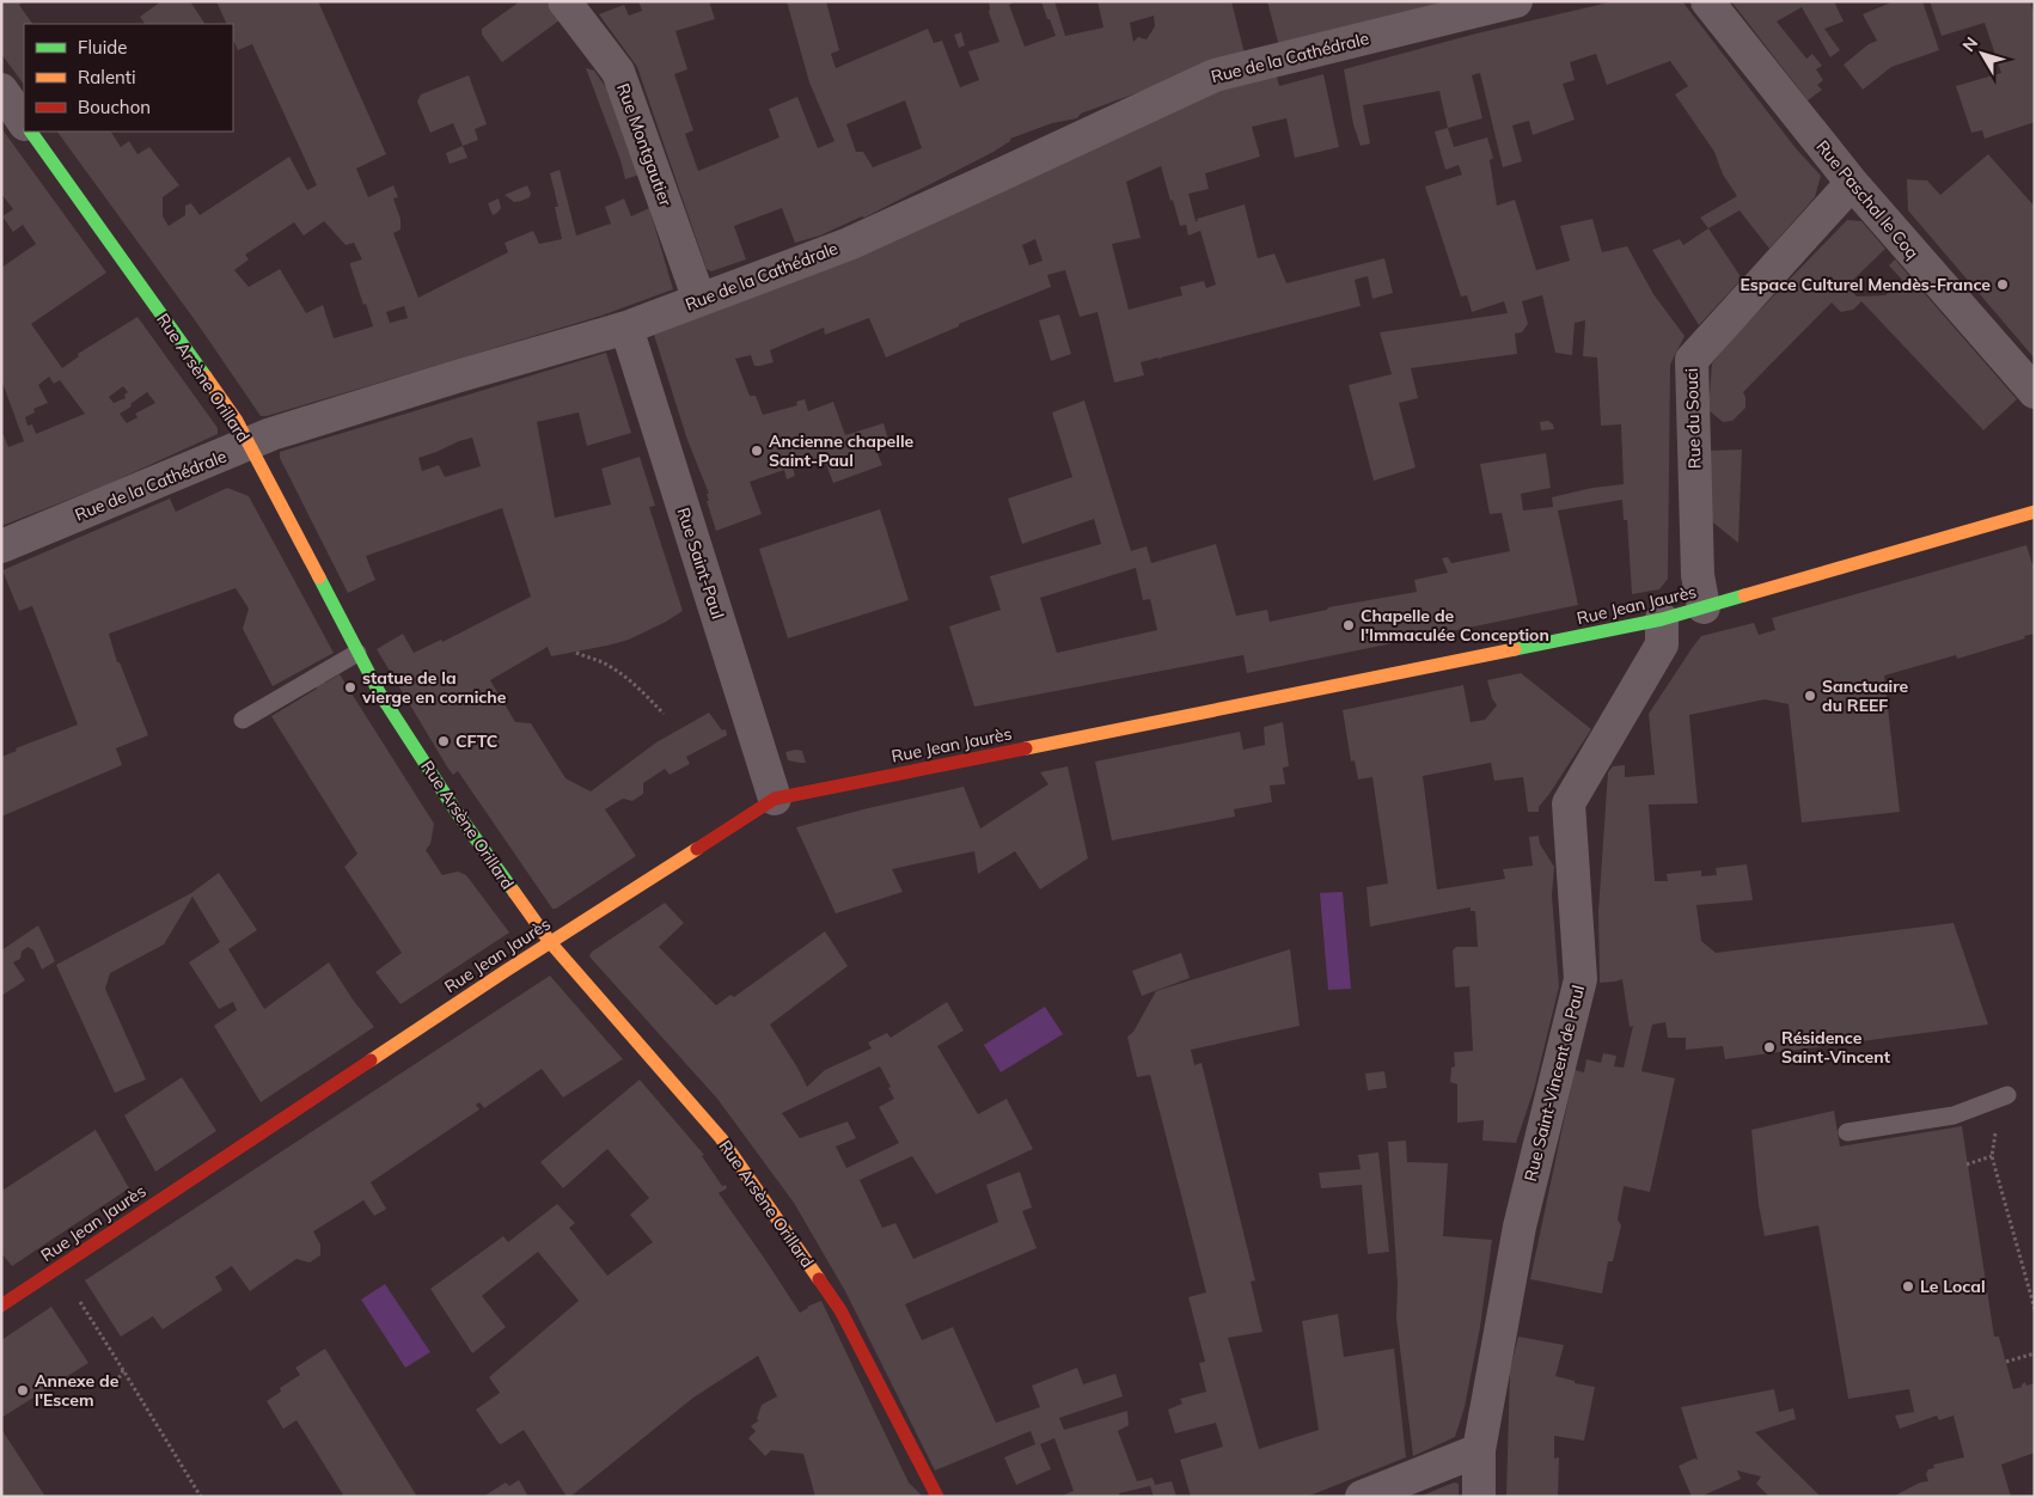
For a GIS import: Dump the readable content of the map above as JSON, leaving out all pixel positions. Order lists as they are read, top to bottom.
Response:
{
  "streets": {
    "street": [
      "Rue de la Cathédrale",
      "Rue Montgautier",
      "Rue Paschal le Coq",
      "Rue Arsène Orillard",
      "Rue du Souci",
      "Rue Saint-Paul",
      "Rue Jean Jaurès",
      "Rue Saint-Vincent de Paul"
    ]
  },
  "crossings": [
    ["Rue de la Cathédrale", "Rue Montgautier"],
    ["Rue de la Cathédrale", "Rue Arsène Orillard"],
    ["Rue de la Cathédrale", "Rue Saint-Paul"],
    ["Rue Paschal le Coq", "Rue du Souci"],
    ["Rue Arsène Orillard", "Rue Jean Jaurès"],
    ["Rue du Souci", "Rue Jean Jaurès"],
    ["Rue Saint-Paul", "Rue Jean Jaurès"],
    ["Rue Jean Jaurès", "Rue Saint-Vincent de Paul"]
  ],
  "places": [
    "Espace Culturel Mendès-France",
    "Ancienne chapelle Saint-Paul",
    "Chapelle de l'Immaculée Conception",
    "statue de la vierge en corniche",
    "Sanctuaire du REEF",
    "CFTC",
    "Résidence Saint-Vincent",
    "Le Local",
    "Annexe de l'Escem"
  ],
  "legend": ["Fluide", "Ralenti", "Bouchon"],
  "north": "top left"
}
